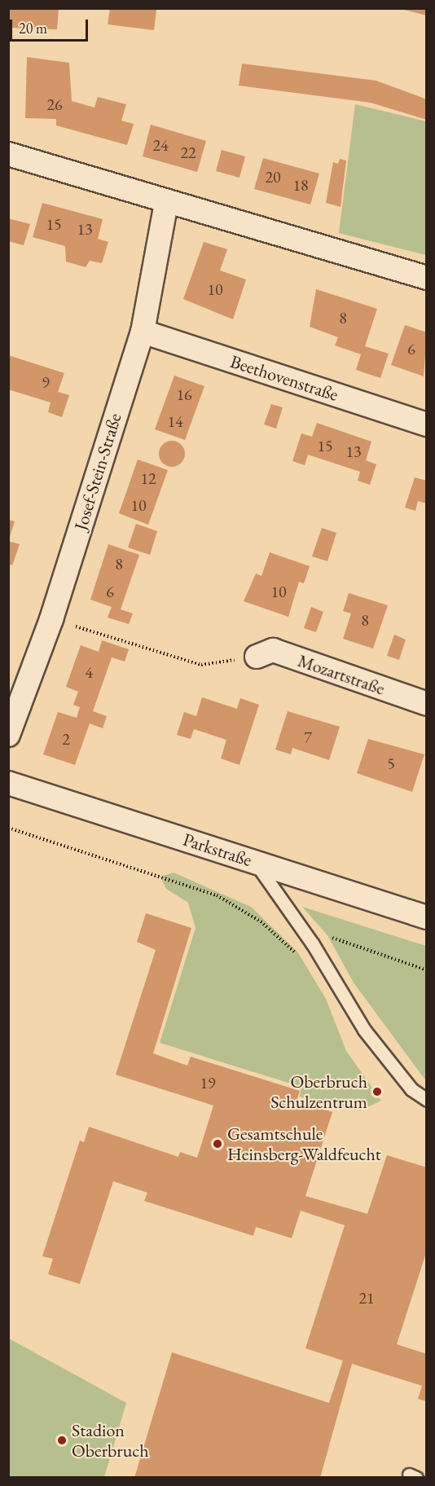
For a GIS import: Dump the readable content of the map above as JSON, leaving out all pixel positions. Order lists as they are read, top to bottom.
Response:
{
  "streets": {
    "street": [
      "Beethovenstraße",
      "Josef-Stein-Straße",
      "Mozartstraße",
      "Parkstraße"
    ]
  },
  "crossings": [
    ["Beethovenstraße", "Josef-Stein-Straße"]
  ],
  "places": ["Oberbruch Schulzentrum", "Gesamtschule Heinsberg-Waldfeucht", "Stadion Oberbruch"],
  "house_numbers": [
    "26",
    "24",
    "22",
    "20",
    "18",
    "15",
    "13",
    "10",
    "8",
    "6",
    "9",
    "16",
    "14",
    "15",
    "13",
    "12",
    "10",
    "8",
    "6",
    "10",
    "8",
    "4",
    "7",
    "2",
    "5",
    "19",
    "21"
  ],
  "scale_bar": "20 m"
}
